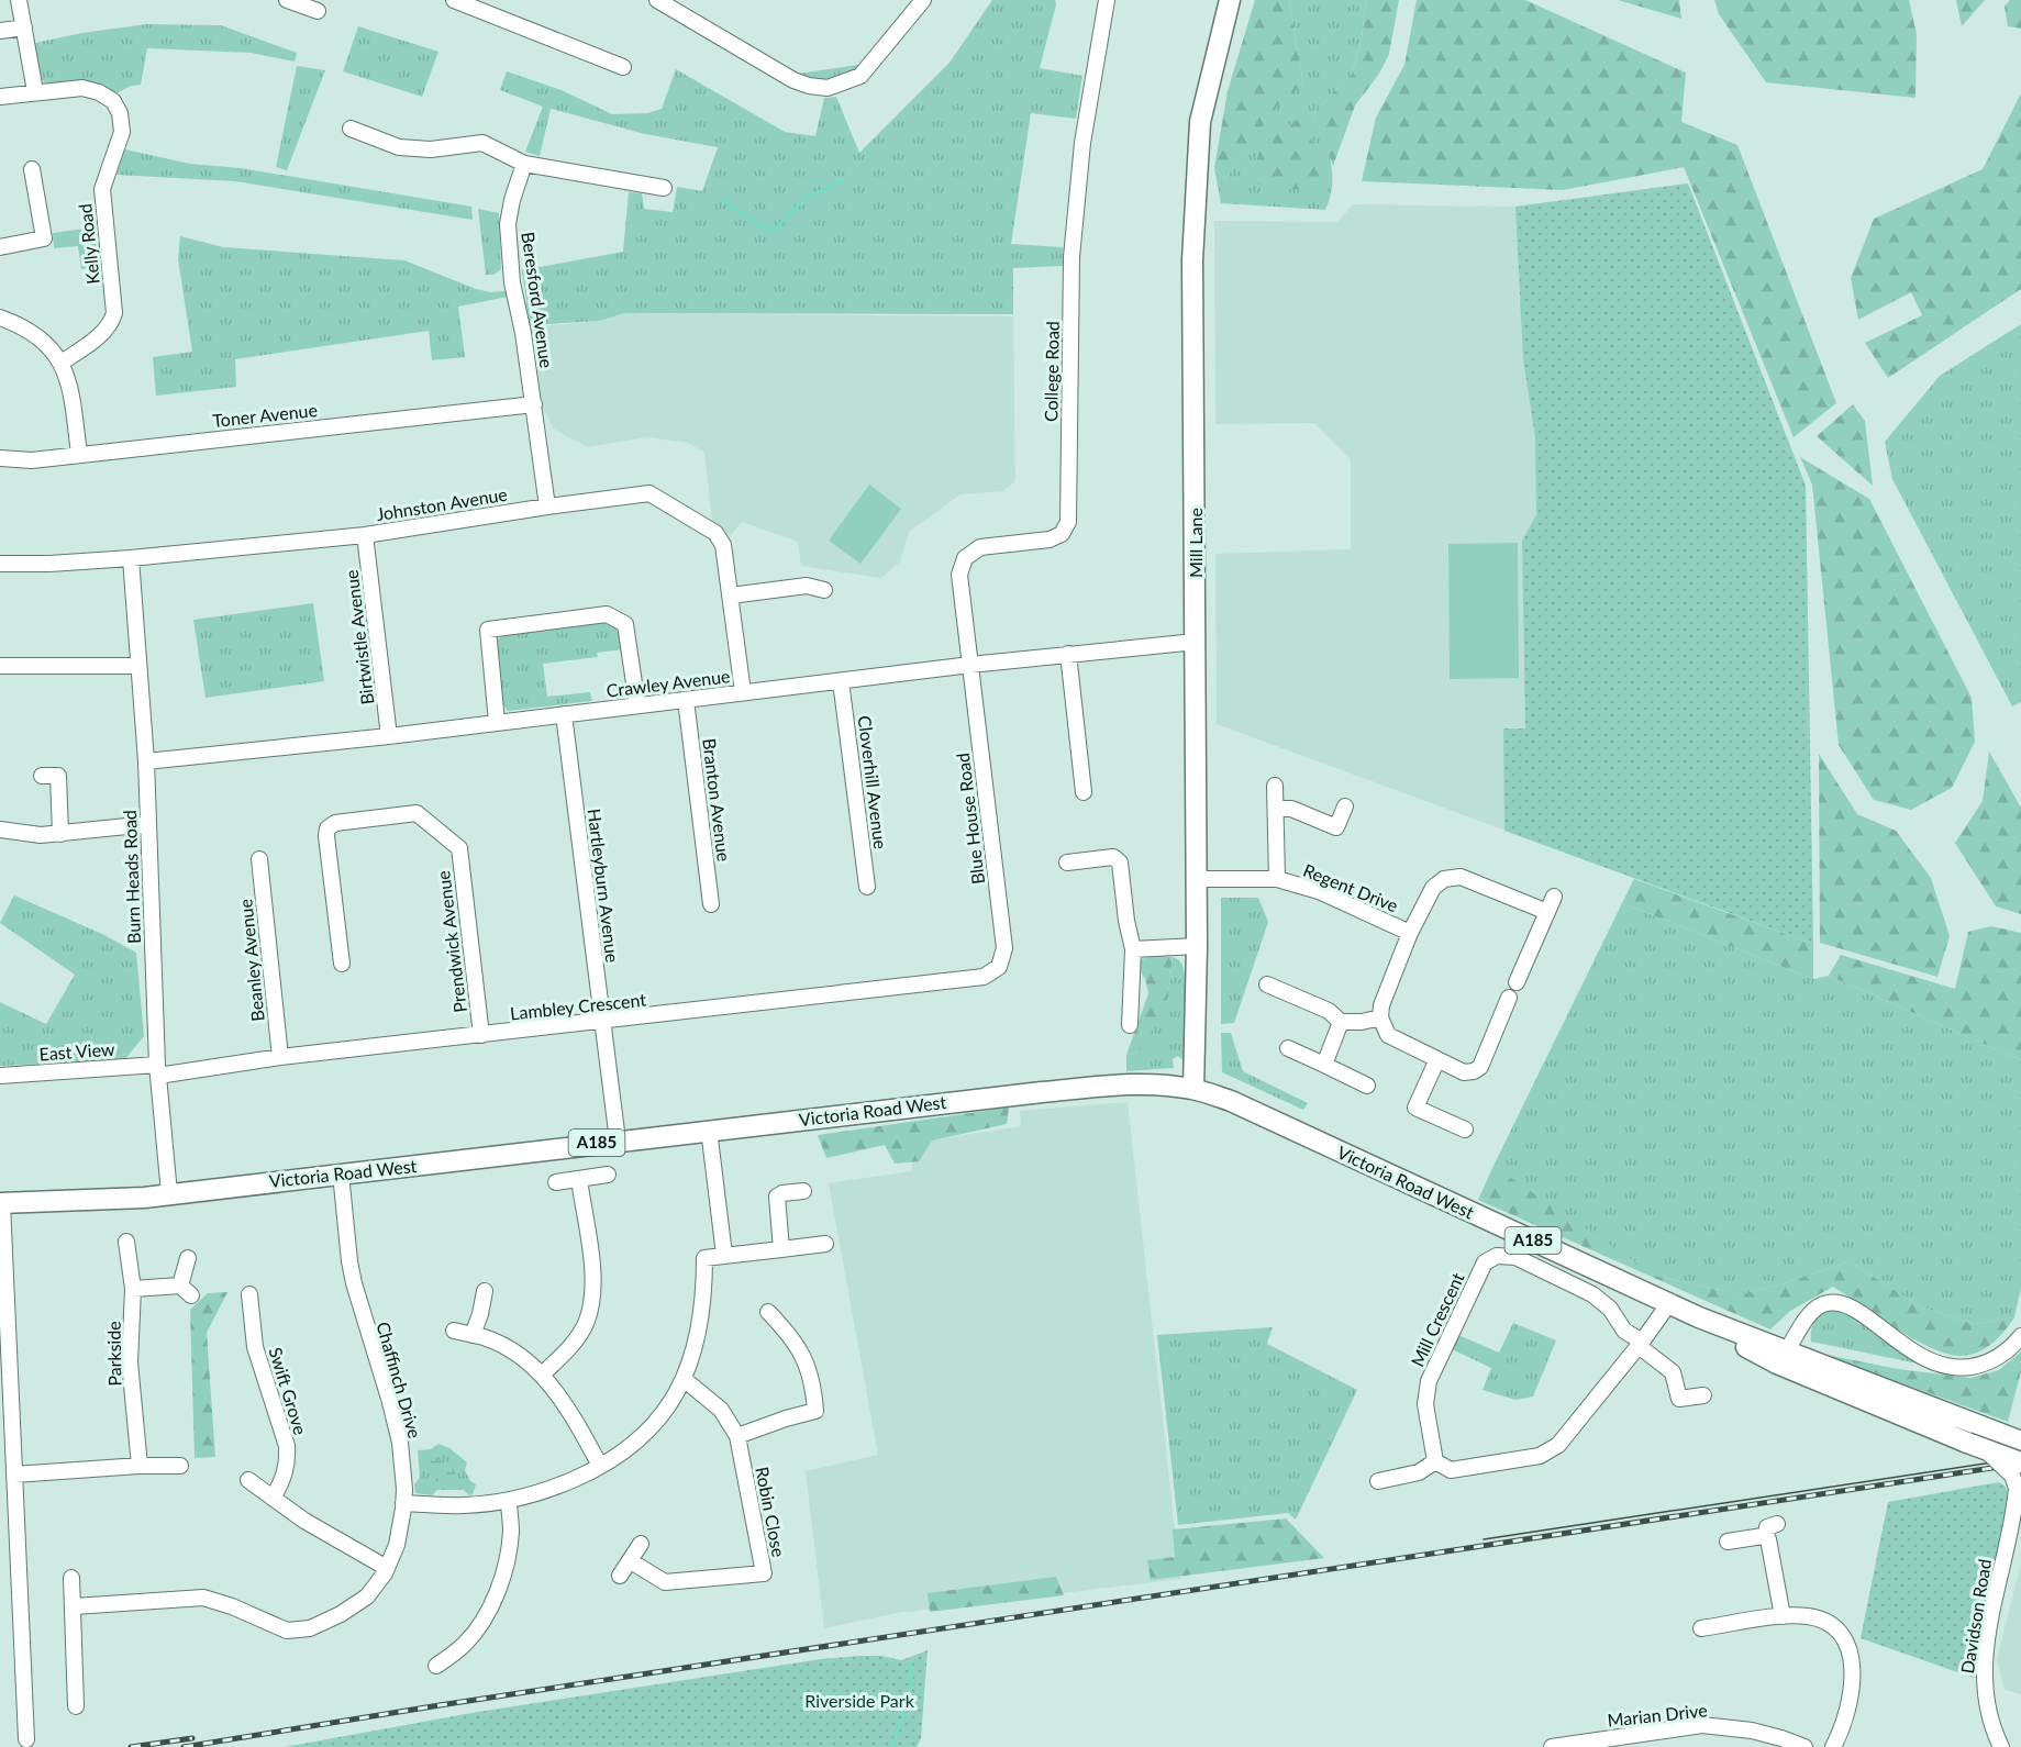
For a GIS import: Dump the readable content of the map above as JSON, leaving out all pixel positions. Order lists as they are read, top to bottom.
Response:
{
  "streets": {
    "main road": ["Mill Lane", "Victoria Road West", "A185"],
    "street": [
      "Kelly Road",
      "Beresford Avenue",
      "College Road",
      "Toner Avenue",
      "Johnston Avenue",
      "Birtwistle Avenue",
      "Crawley Avenue",
      "Cloverhill Avenue",
      "Branton Avenue",
      "Blue House Road",
      "Burn Heads Road",
      "Hartleyburn Avenue",
      "Regent Drive",
      "Prendwick Avenue",
      "Beanley Avenue",
      "Lambley Crescent",
      "East View",
      "Mill Crescent",
      "Parkside",
      "Chaffinch Drive",
      "Swift Grove",
      "Robin Close",
      "Davidson Road",
      "Marian Drive"
    ]
  },
  "crossings": [
    ["Beresford Avenue", "Toner Avenue"],
    ["Beresford Avenue", "Johnston Avenue"],
    ["College Road", "Crawley Avenue"],
    ["College Road", "Blue House Road"],
    ["Johnston Avenue", "Birtwistle Avenue"],
    ["Johnston Avenue", "Crawley Avenue"],
    ["Johnston Avenue", "Burn Heads Road"],
    ["Mill Lane", "Crawley Avenue"],
    ["Mill Lane", "Regent Drive"],
    ["Mill Lane", "Victoria Road West"],
    ["Birtwistle Avenue", "Crawley Avenue"],
    ["Crawley Avenue", "Cloverhill Avenue"],
    ["Crawley Avenue", "Branton Avenue"],
    ["Crawley Avenue", "Blue House Road"],
    ["Crawley Avenue", "Burn Heads Road"],
    ["Crawley Avenue", "Hartleyburn Avenue"],
    ["Blue House Road", "Lambley Crescent"],
    ["Burn Heads Road", "Lambley Crescent"],
    ["Burn Heads Road", "East View"],
    ["Burn Heads Road", "Victoria Road West"],
    ["Hartleyburn Avenue", "Lambley Crescent"],
    ["Hartleyburn Avenue", "Victoria Road West"],
    ["Prendwick Avenue", "Lambley Crescent"],
    ["Beanley Avenue", "Lambley Crescent"],
    ["Lambley Crescent", "East View"],
    ["Victoria Road West", "A185"],
    ["Victoria Road West", "Chaffinch Drive"],
    ["A185", "Davidson Road"]
  ],
  "parks": ["Riverside Park"]
}
